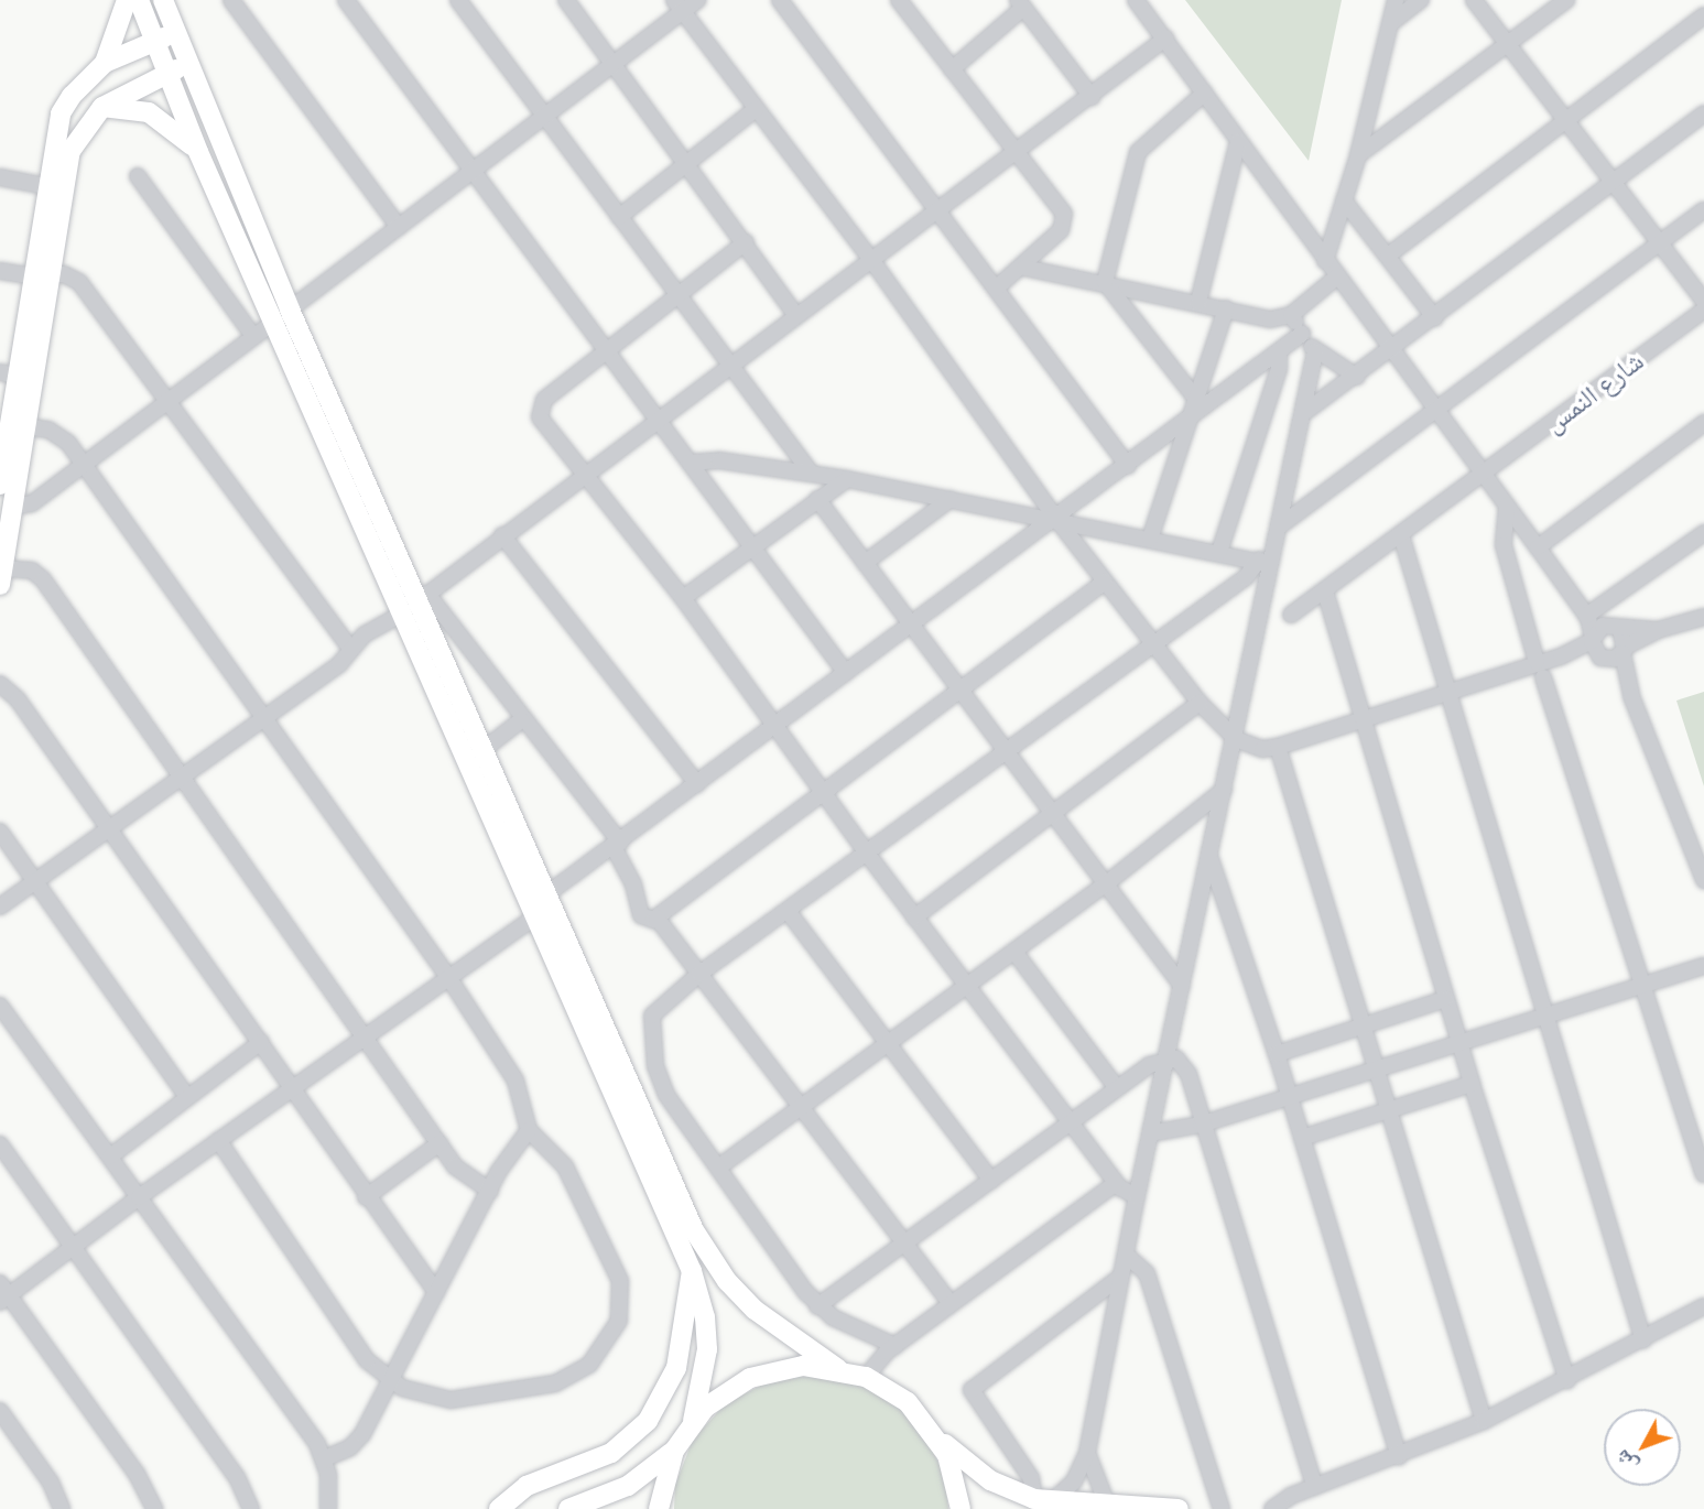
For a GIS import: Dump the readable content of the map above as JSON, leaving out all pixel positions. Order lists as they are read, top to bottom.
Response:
{
  "streets": {
    "street": ["شارع النمس"]
  },
  "north": "bottom left"
}
